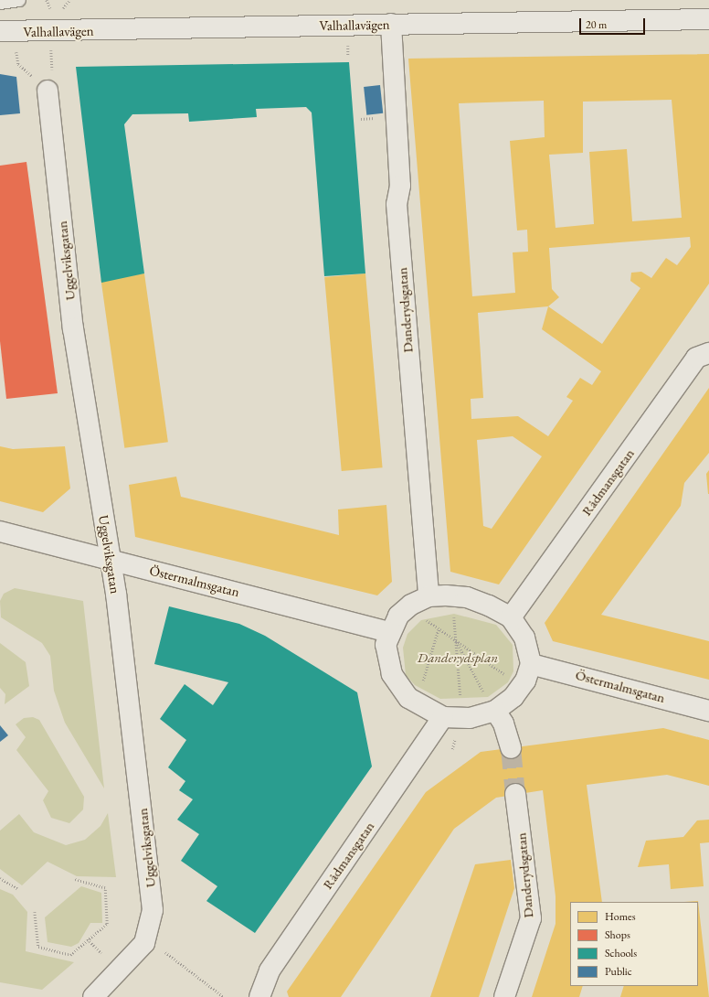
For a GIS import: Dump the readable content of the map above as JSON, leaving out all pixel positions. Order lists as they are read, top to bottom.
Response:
{
  "streets": {
    "street": [
      "Valhallavägen",
      "Uggelviksgatan",
      "Danderydsgatan",
      "Rådmansgatan",
      "Östermalmsgatan"
    ]
  },
  "crossings": [
    ["Valhallavägen", "Danderydsgatan"],
    ["Uggelviksgatan", "Östermalmsgatan"]
  ],
  "parks": ["Danderydsplan"],
  "legend": [
    "Homes",
    "Shops",
    "Schools",
    "Public"
  ],
  "scale_bar": "20 m"
}
